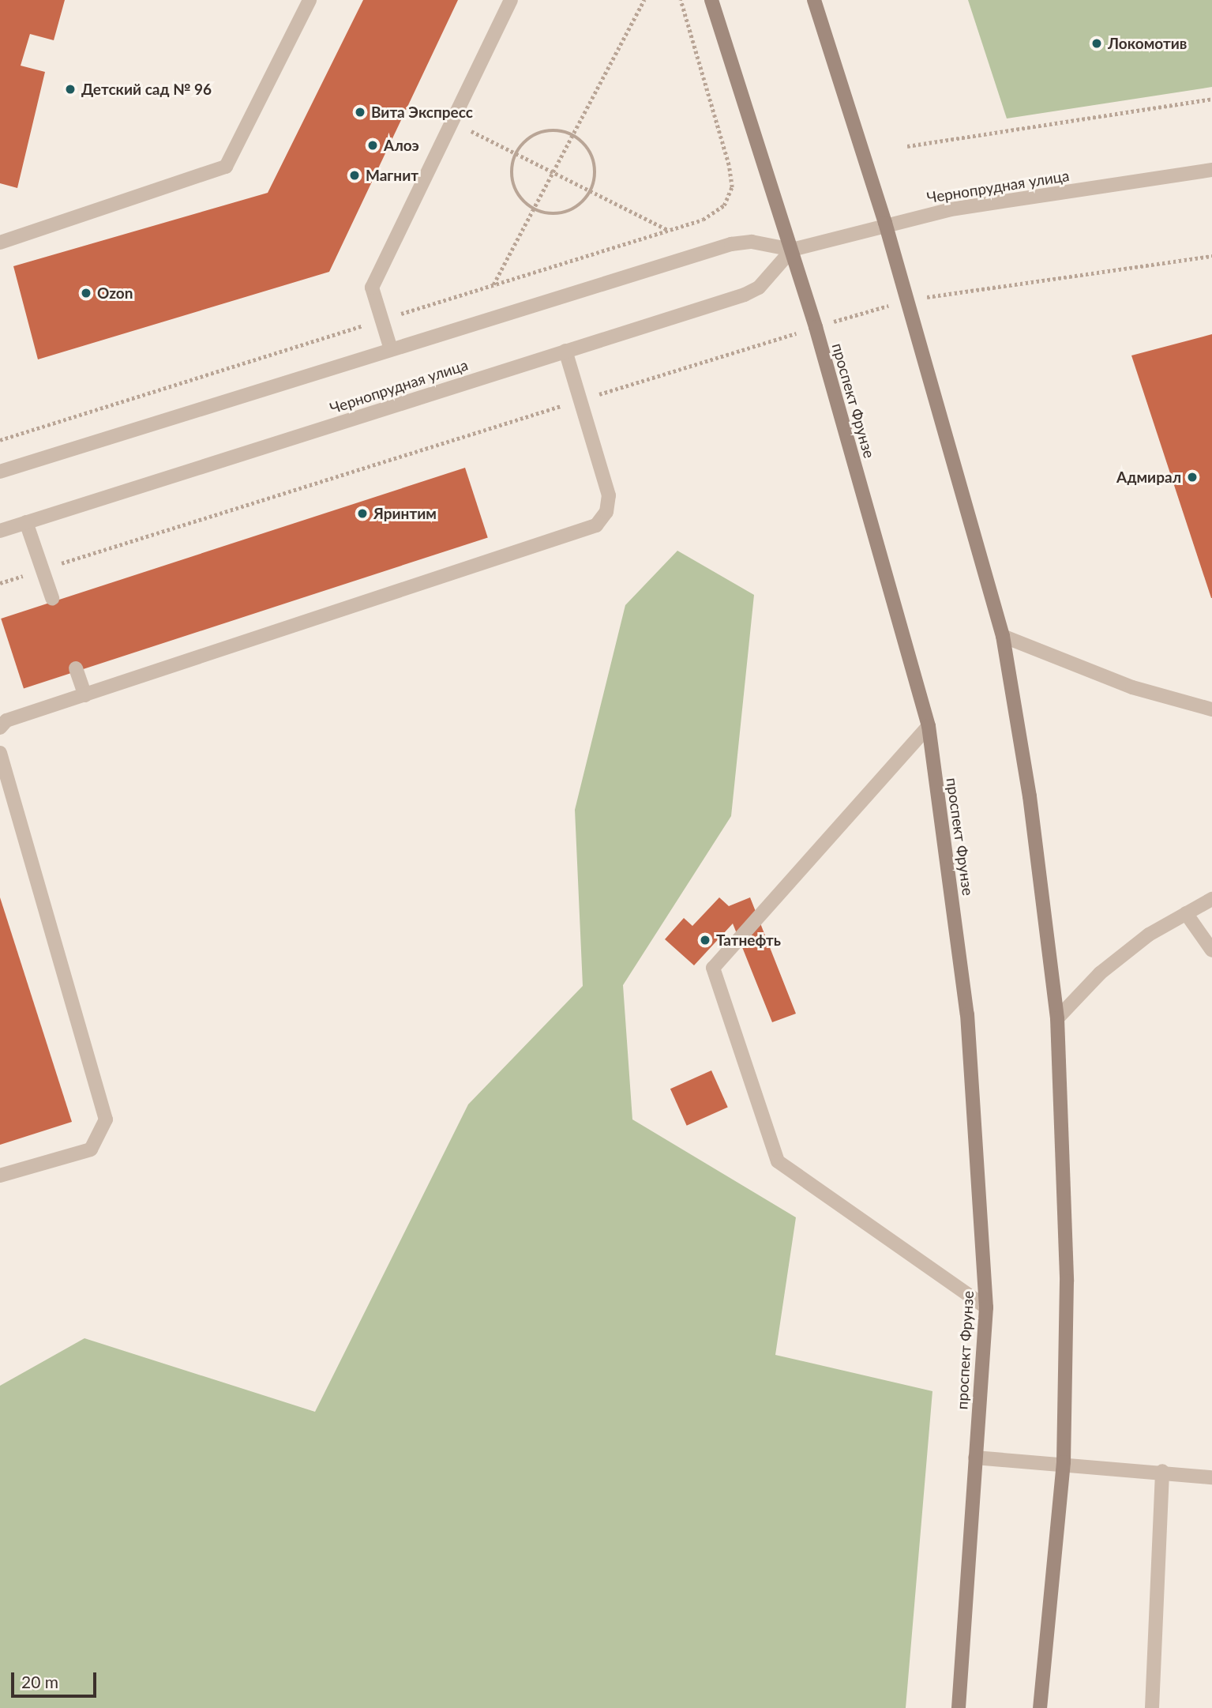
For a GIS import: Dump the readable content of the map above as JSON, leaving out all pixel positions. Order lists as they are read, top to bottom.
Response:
{
  "streets": {
    "main road": ["проспект Фрунзе"],
    "street": ["Чернопрудная улица"]
  },
  "crossings": [
    ["Чернопрудная улица", "проспект Фрунзе"]
  ],
  "places": [
    "Локомотив",
    "Детский сад № 96",
    "Вита Экспресс",
    "Алоэ",
    "Магнит",
    "Ozon",
    "Адмирал",
    "Яринтим",
    "Татнефть"
  ],
  "scale_bar": "20 m"
}
